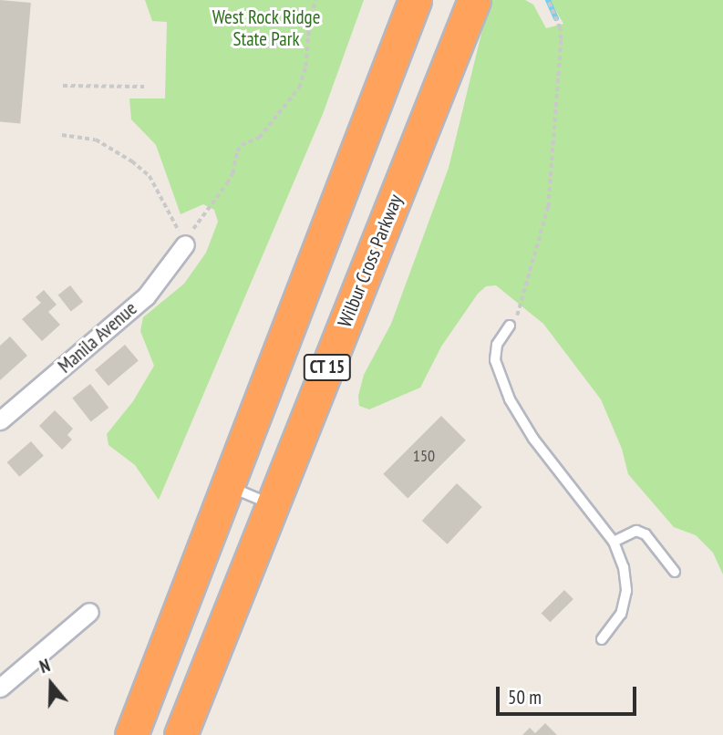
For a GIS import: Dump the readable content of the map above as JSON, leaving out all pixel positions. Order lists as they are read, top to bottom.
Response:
{
  "streets": {
    "highway": ["Wilbur Cross Parkway", "CT 15"],
    "street": ["Manila Avenue"]
  },
  "parks": ["West Rock Ridge State Park"],
  "house_numbers": ["150"],
  "scale_bar": "50 m",
  "north": "top"
}
